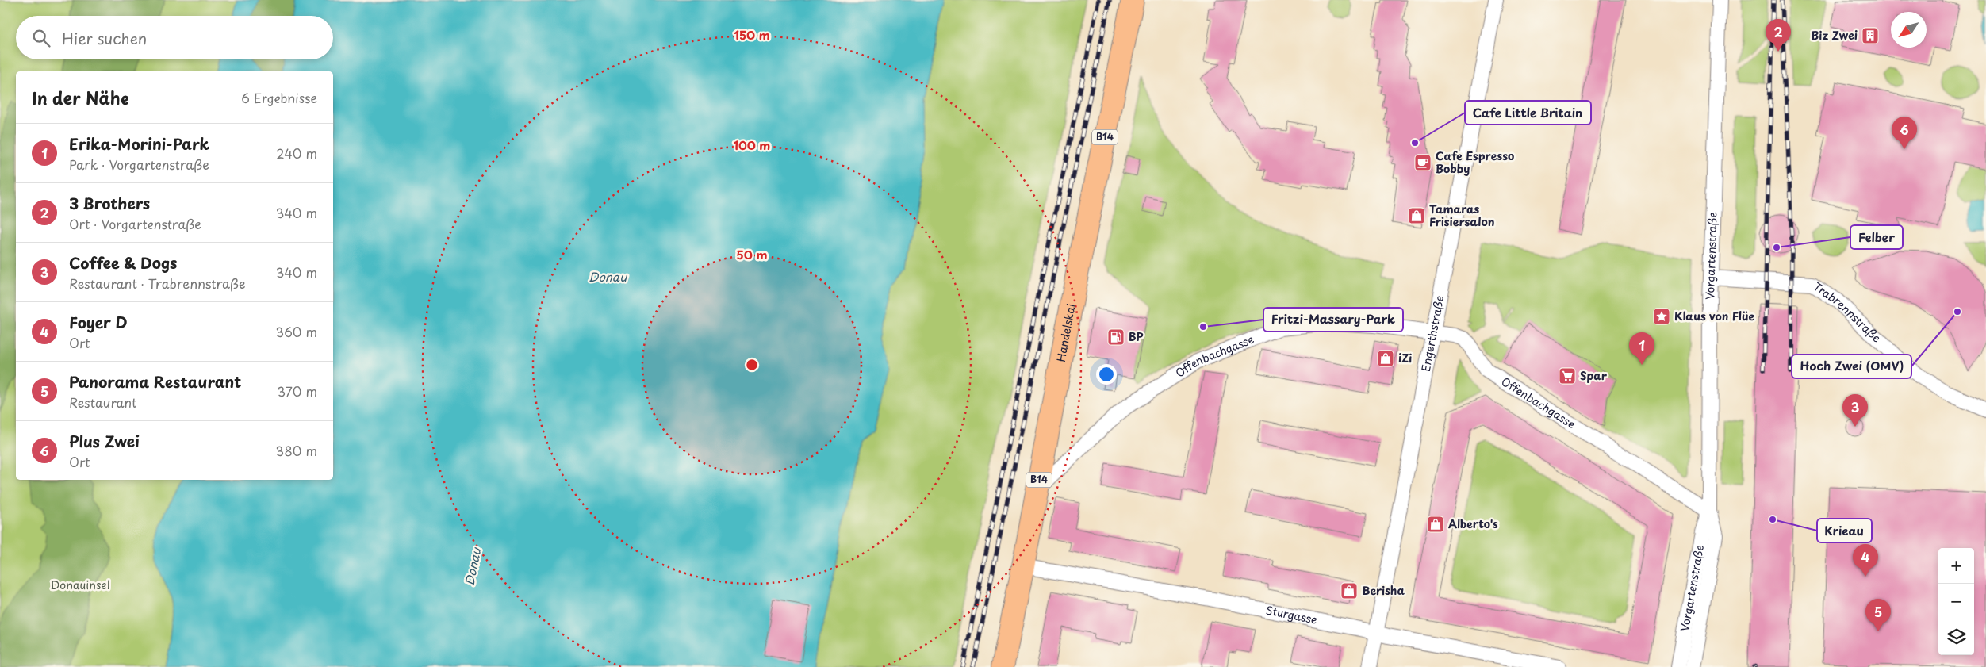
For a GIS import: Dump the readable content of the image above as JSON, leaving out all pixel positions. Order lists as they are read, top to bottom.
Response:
{
  "streets": {
    "main road": ["B14", "Handelskai"],
    "street": [
      "Vorgartenstraße",
      "Trabrennstraße",
      "Engerthstraße",
      "Offenbachgasse",
      "Sturgasse"
    ]
  },
  "crossings": [
    ["Vorgartenstraße", "Trabrennstraße"],
    ["Vorgartenstraße", "Offenbachgasse"],
    ["Handelskai", "Offenbachgasse"],
    ["Handelskai", "Sturgasse"],
    ["Engerthstraße", "Offenbachgasse"],
    ["Engerthstraße", "Sturgasse"]
  ],
  "water": ["Donau"],
  "parks": ["Donauinsel"],
  "places": {
    "building": ["Biz Zwei"],
    "other": [
      "Cafe Little Britain",
      "Felber",
      "Hoch Zwei (OMV)",
      "Fritzi-Massary-Park",
      "Krieau"
    ],
    "cafe": ["Cafe Espresso Bobby"],
    "shop": [
      "Tamaras Frisiersalon",
      "iZi",
      "Alberto's",
      "Berisha"
    ],
    "place": ["Klaus von Flüe"],
    "fuel station": ["BP"],
    "supermarket": ["Spar"]
  },
  "north": "bottom left",
  "page": {
    "search": "Hier suchen",
    "pins": [
      "2",
      "6",
      "1",
      "3",
      "4",
      "5"
    ],
    "heading": ["In der Nähe", "6 Ergebnisse"],
    "list": [
      {
        "mark": "1",
        "name": "Erika-Morini-Park",
        "note": "Park · Vorgartenstraße",
        "value": "240 m"
      },
      {
        "mark": "2",
        "name": "3 Brothers",
        "note": "Ort · Vorgartenstraße",
        "value": "340 m"
      },
      {
        "mark": "3",
        "name": "Coffee & Dogs",
        "note": "Restaurant · Trabrennstraße",
        "value": "340 m"
      },
      {
        "mark": "4",
        "name": "Foyer D",
        "note": "Ort",
        "value": "360 m"
      },
      {
        "mark": "5",
        "name": "Panorama Restaurant",
        "note": "Restaurant",
        "value": "370 m"
      },
      {
        "mark": "6",
        "name": "Plus Zwei",
        "note": "Ort",
        "value": "380 m"
      }
    ],
    "map_buttons": ["+", "−"]
  },
  "rings": ["150 m", "100 m", "50 m"]
}
